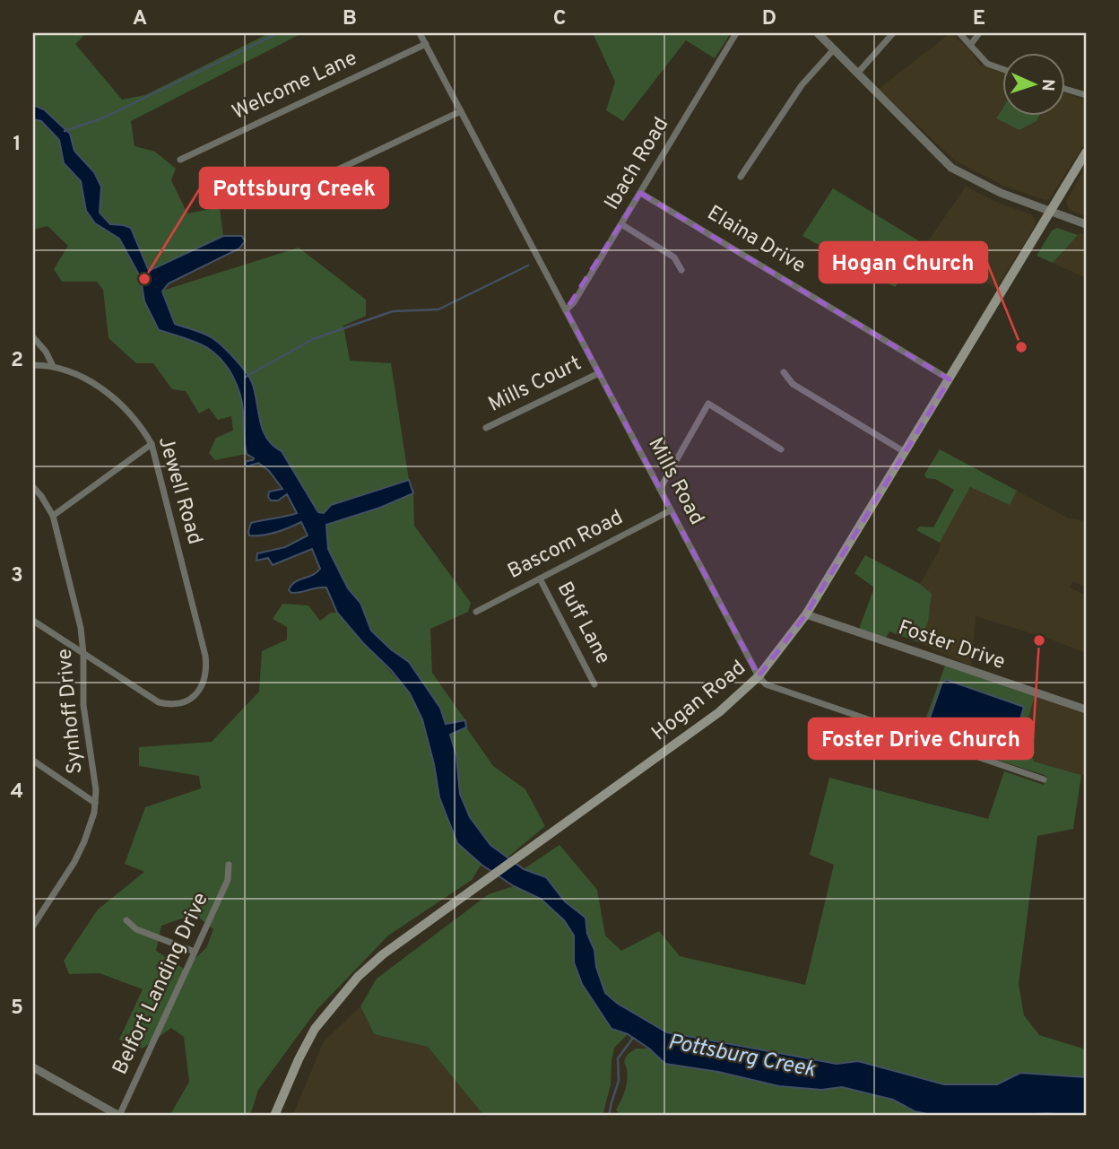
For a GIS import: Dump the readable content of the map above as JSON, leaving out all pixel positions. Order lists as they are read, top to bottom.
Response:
{
  "streets": {
    "main road": ["Hogan Road"],
    "street": [
      "Welcome Lane",
      "Ibach Road",
      "Elaina Drive",
      "Mills Court",
      "Mills Road",
      "Jewell Road",
      "Bascom Road",
      "Buff Lane",
      "Foster Drive",
      "Synhoff Drive",
      "Belfort Landing Drive"
    ]
  },
  "crossings": [
    ["Welcome Lane", "Mills Road"],
    ["Ibach Road", "Elaina Drive"],
    ["Ibach Road", "Mills Road"],
    ["Elaina Drive", "Hogan Road"],
    ["Mills Court", "Mills Road"],
    ["Mills Road", "Bascom Road"],
    ["Mills Road", "Hogan Road"],
    ["Jewell Road", "Synhoff Drive"],
    ["Bascom Road", "Buff Lane"],
    ["Foster Drive", "Hogan Road"]
  ],
  "water": ["Pottsburg Creek"],
  "places": ["Pottsburg Creek", "Hogan Church", "Foster Drive Church"],
  "north": "right",
  "grid": {
    "columns": [
      "A",
      "B",
      "C",
      "D",
      "E"
    ],
    "rows": [
      "1",
      "2",
      "3",
      "4",
      "5"
    ]
  }
}
